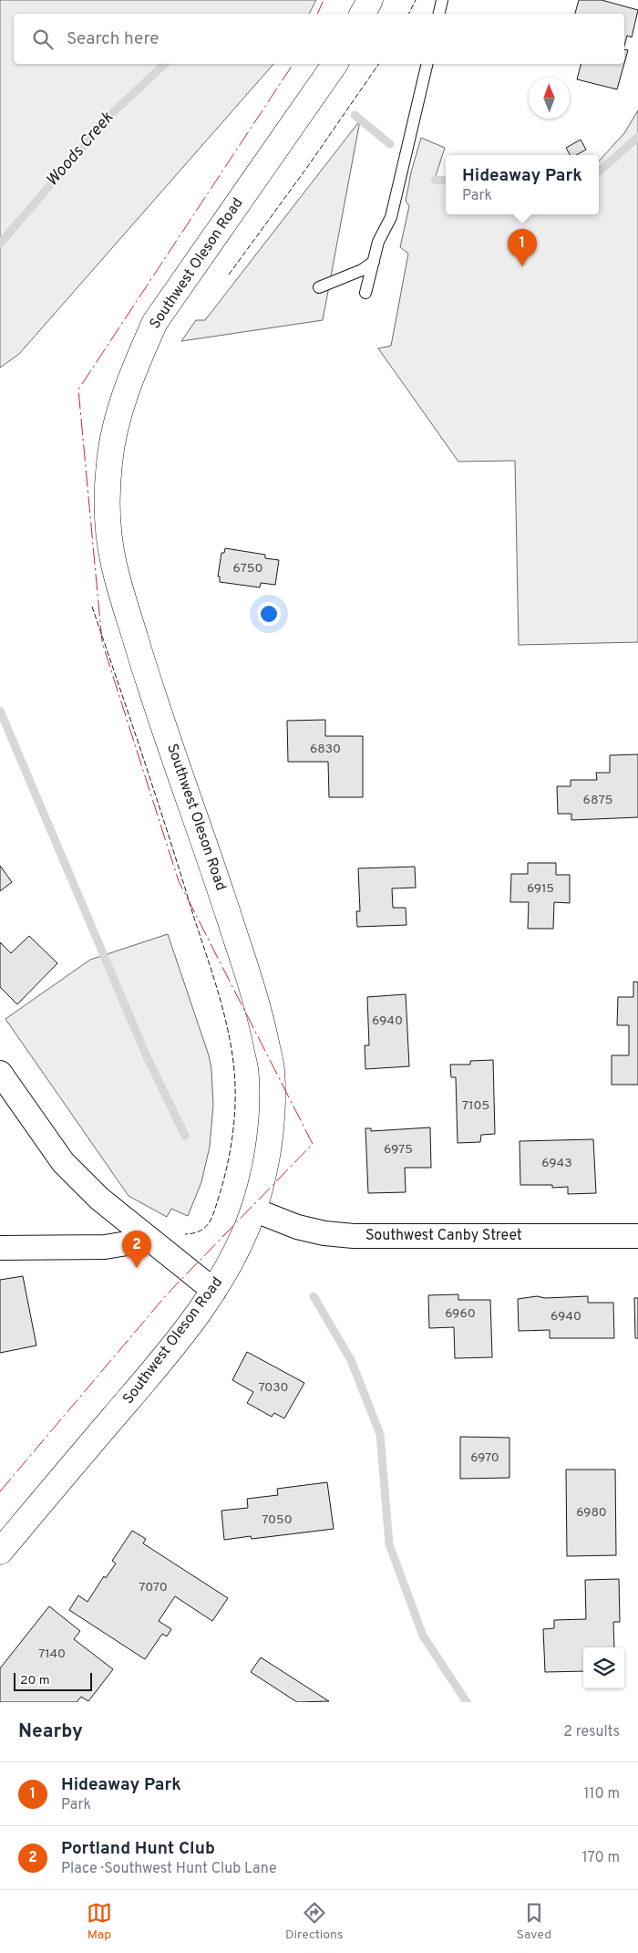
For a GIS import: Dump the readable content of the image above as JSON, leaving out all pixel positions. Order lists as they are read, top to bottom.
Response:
{
  "streets": {
    "main road": ["Southwest Oleson Road"],
    "street": ["Southwest Canby Street"]
  },
  "crossings": [
    ["Southwest Oleson Road", "Southwest Canby Street"]
  ],
  "water": ["Woods Creek"],
  "house_numbers": [
    "6750",
    "6830",
    "6875",
    "6915",
    "6940",
    "7105",
    "6975",
    "6943",
    "6960",
    "6940",
    "7030",
    "6970",
    "6980",
    "7050",
    "7070",
    "7140"
  ],
  "scale_bar": "20 m",
  "north": "top",
  "page": {
    "search": "Search here",
    "popup": ["Hideaway Park", "Park"],
    "pins": ["1", "2"],
    "scale": "20 m",
    "heading": ["Nearby", "2 results"],
    "list": [
      {
        "mark": "1",
        "name": "Hideaway Park",
        "note": "Park",
        "value": "110 m"
      },
      {
        "mark": "2",
        "name": "Portland Hunt Club",
        "note": "Place · Southwest Hunt Club Lane",
        "value": "170 m"
      }
    ],
    "nav": ["Map", "Directions", "Saved"]
  }
}
